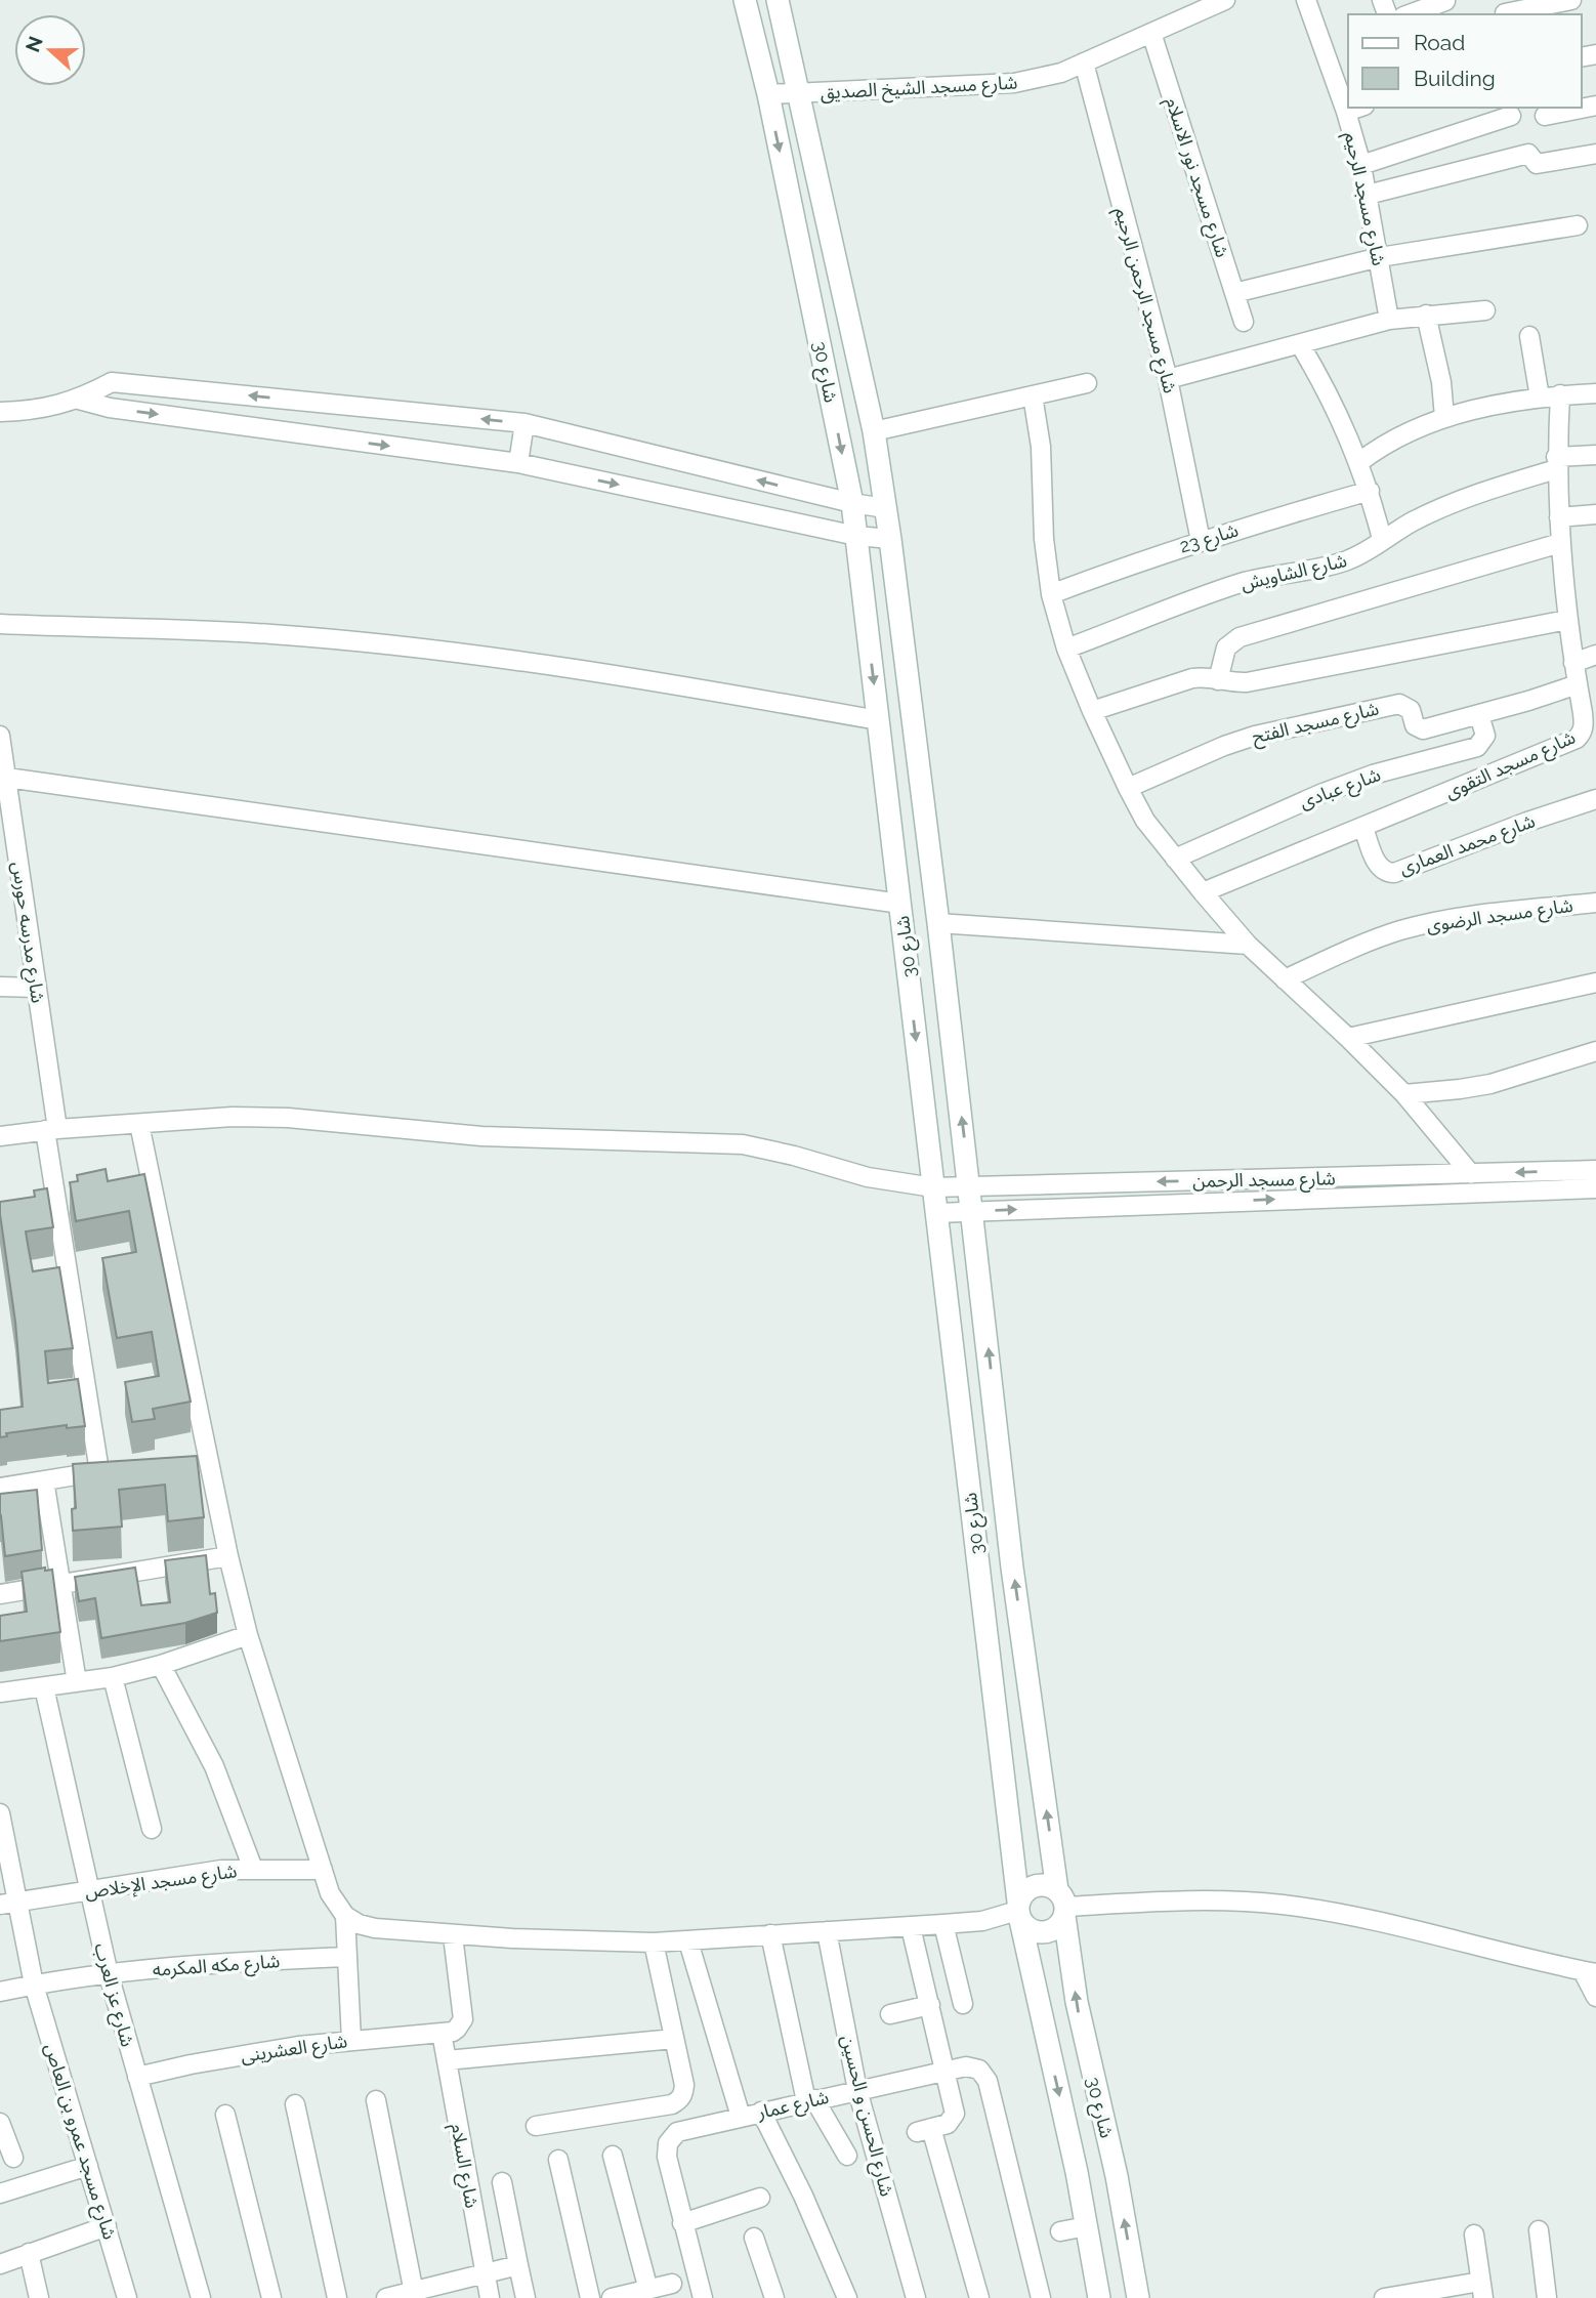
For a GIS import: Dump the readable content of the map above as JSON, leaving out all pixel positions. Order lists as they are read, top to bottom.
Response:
{
  "streets": {
    "street": [
      "شارع مسجد الشيخ الصديق",
      "شارع مسجد نور الاسلام",
      "شارع مسجد الرحيم",
      "شارع مسجد الرحمن الرحيم",
      "شارع 30",
      "شارع 23",
      "شارع الشاويش",
      "شارع مسجد الفتح",
      "شارع مسجد التقوى",
      "شارع عبادى",
      "شارع محمد العمارى",
      "شارع مسجد الرضوى",
      "شارع مدرسه حورس",
      "شارع مسجد الرحمن",
      "شارع مسجد الإخلاص",
      "شارع مكه المكرمه",
      "شارع عز العرب",
      "شارع العشرينى",
      "شارع عمار",
      "شارع الحسن و الحسين",
      "شارع مسجد عمرو بن العاص",
      "شارع السلام"
    ]
  },
  "crossings": [
    ["شارع مسجد الشيخ الصديق", "شارع مسجد نور الاسلام"],
    ["شارع مسجد الشيخ الصديق", "شارع مسجد الرحمن الرحيم"],
    ["شارع مسجد الشيخ الصديق", "شارع 30"],
    ["شارع مسجد الرحمن الرحيم", "شارع 23"],
    ["شارع 30", "شارع مسجد الرحمن"],
    ["شارع الشاويش", "شارع مسجد التقوى"],
    ["شارع مسجد الفتح", "شارع مسجد التقوى"],
    ["شارع مسجد الفتح", "شارع عبادى"],
    ["شارع مسجد التقوى", "شارع محمد العمارى"],
    ["شارع مدرسه حورس", "شارع مسجد الرحمن"],
    ["شارع مسجد الإخلاص", "شارع عز العرب"],
    ["شارع مسجد الإخلاص", "شارع مسجد عمرو بن العاص"],
    ["شارع مكه المكرمه", "شارع عز العرب"],
    ["شارع مكه المكرمه", "شارع مسجد عمرو بن العاص"],
    ["شارع عز العرب", "شارع العشرينى"],
    ["شارع العشرينى", "شارع السلام"],
    ["شارع عمار", "شارع الحسن و الحسين"]
  ],
  "legend": ["Road", "Building"],
  "north": "left"
}
